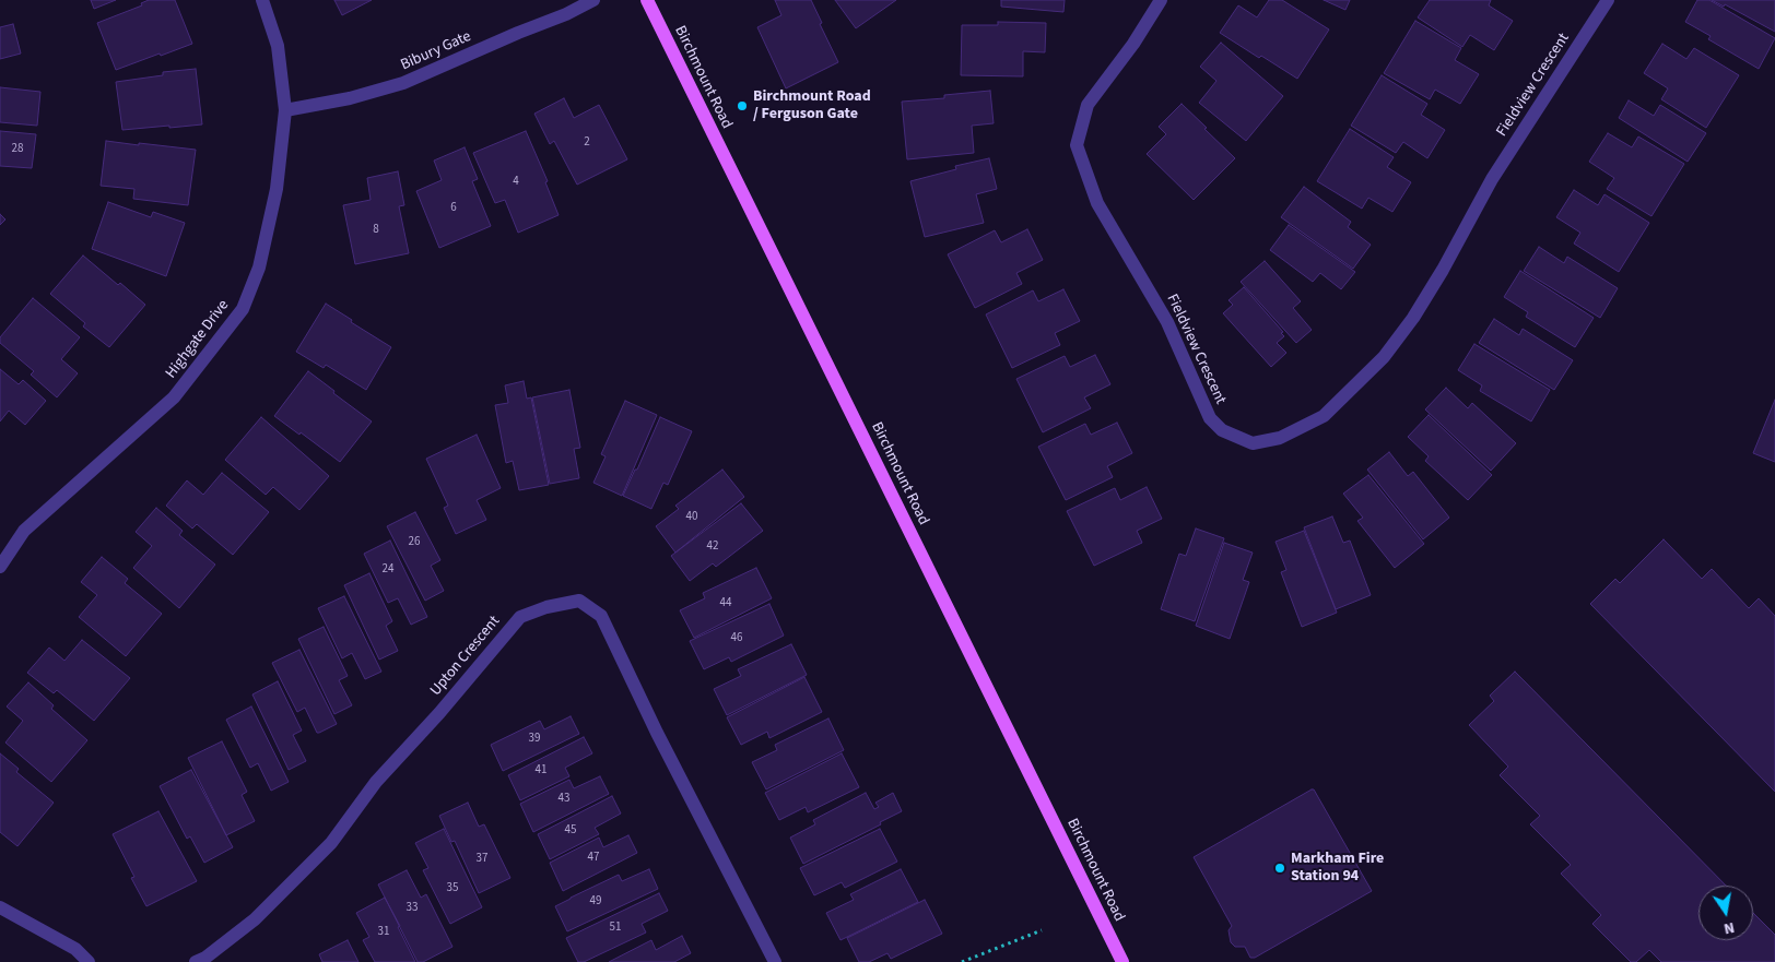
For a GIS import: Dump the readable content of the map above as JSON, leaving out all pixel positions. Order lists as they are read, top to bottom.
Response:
{
  "streets": {
    "main road": ["Birchmount Road"],
    "street": [
      "Bibury Gate",
      "Fieldview Crescent",
      "Highgate Drive",
      "Upton Crescent"
    ]
  },
  "crossings": [
    ["Bibury Gate", "Highgate Drive"]
  ],
  "places": ["Birchmount Road / Ferguson Gate", "Markham Fire Station 94"],
  "house_numbers": [
    "2",
    "28",
    "4",
    "6",
    "8",
    "40",
    "26",
    "42",
    "24",
    "44",
    "46",
    "39",
    "41",
    "43",
    "45",
    "47",
    "37",
    "35",
    "49",
    "33",
    "51",
    "31"
  ],
  "north": "bottom"
}
